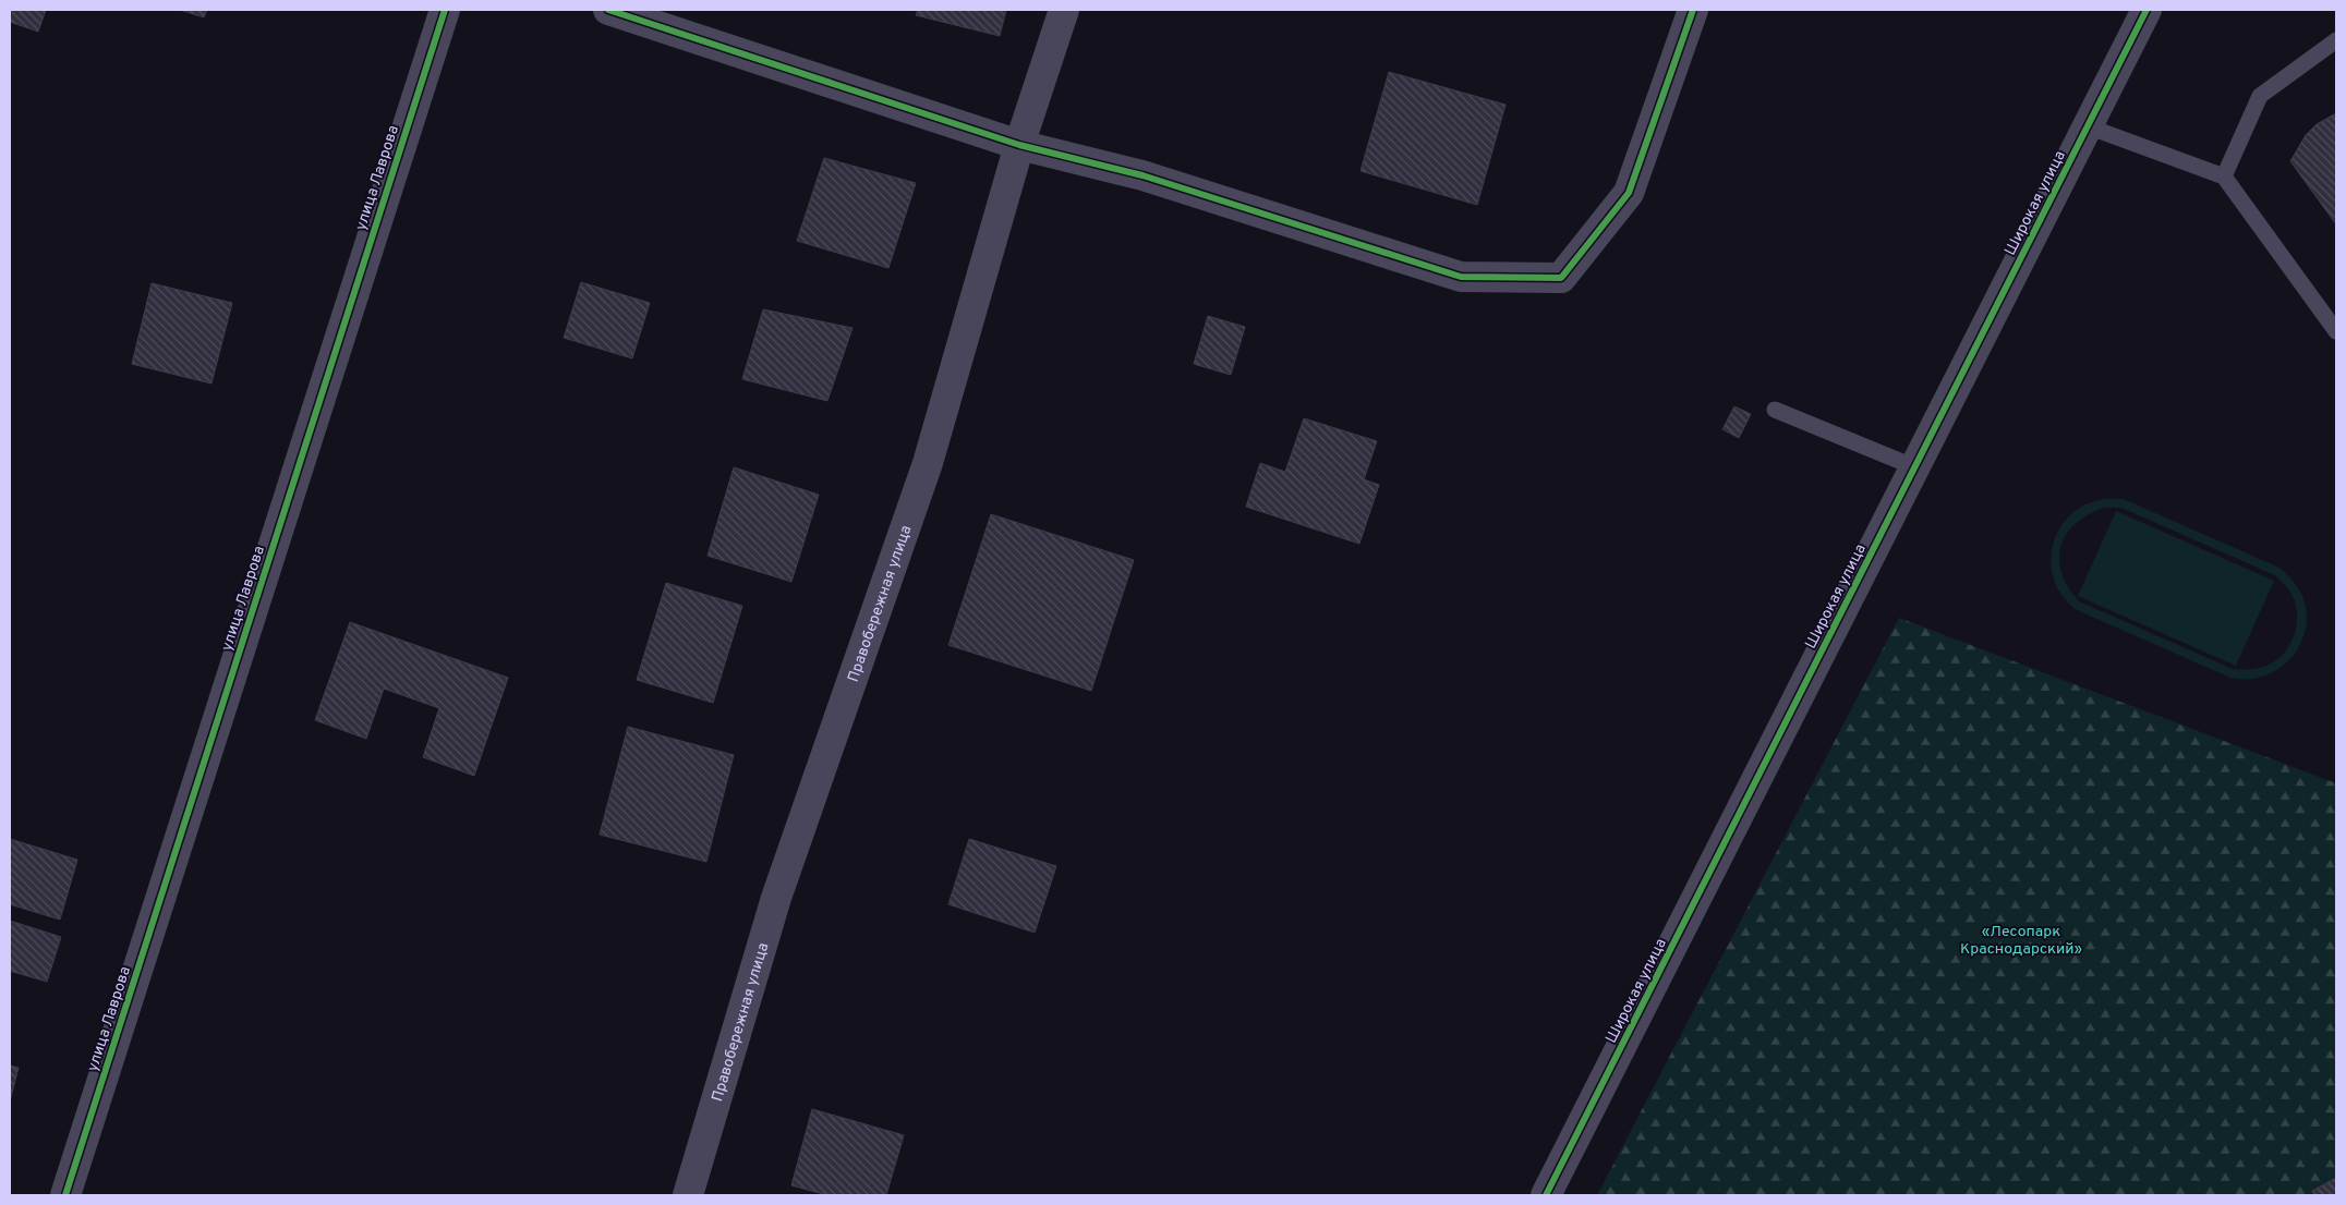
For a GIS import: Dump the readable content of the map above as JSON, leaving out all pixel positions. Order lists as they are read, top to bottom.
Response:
{
  "streets": {
    "street": ["улица Лаврова", "Широкая улица", "Правобережная улица"]
  },
  "parks": ["«Лесопарк Краснодарский»"]
}
